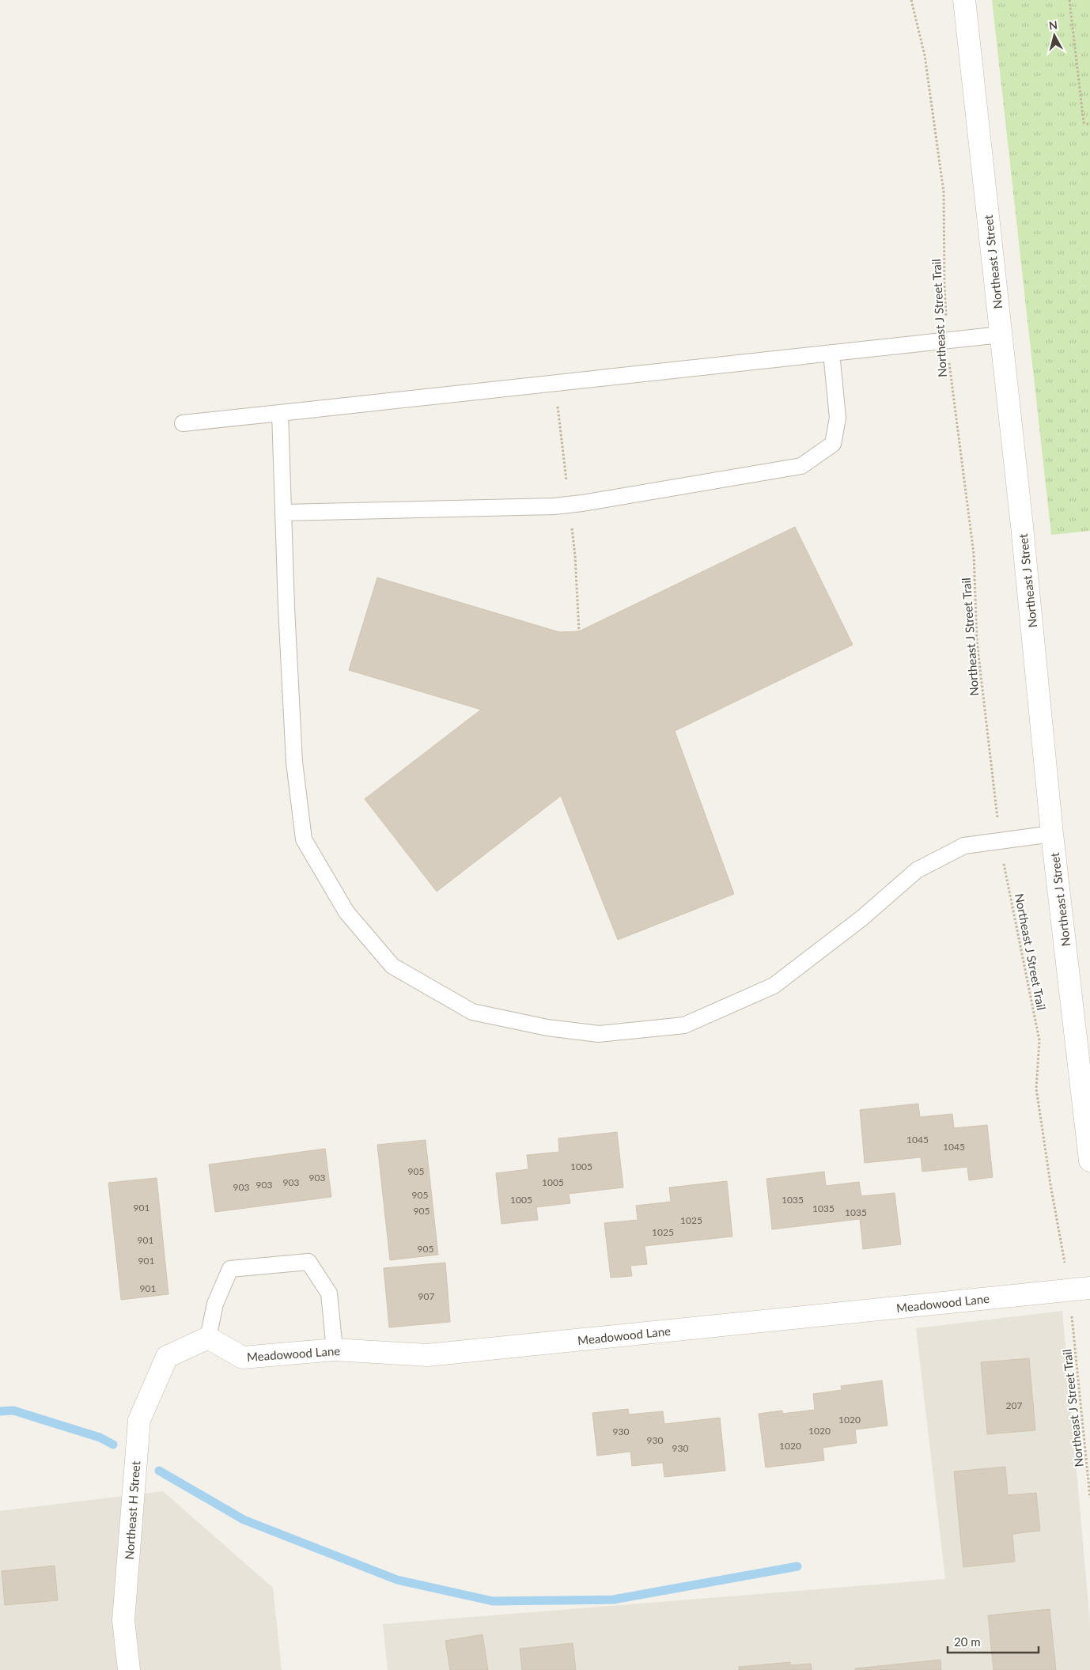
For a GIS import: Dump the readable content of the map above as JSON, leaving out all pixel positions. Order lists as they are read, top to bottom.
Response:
{
  "streets": {
    "street": ["Northeast J Street", "Meadowood Lane", "Northeast H Street"],
    "path": ["Northeast J Street Trail"]
  },
  "crossings": [
    ["Meadowood Lane", "Northeast H Street"]
  ],
  "house_numbers": [
    "1045",
    "1045",
    "1005",
    "905",
    "903",
    "903",
    "1005",
    "903",
    "903",
    "905",
    "1005",
    "1035",
    "901",
    "1035",
    "905",
    "1035",
    "1025",
    "1025",
    "901",
    "905",
    "901",
    "901",
    "907",
    "207",
    "1020",
    "1020",
    "930",
    "930",
    "1020",
    "930"
  ],
  "scale_bar": "20 m",
  "north": "top"
}
